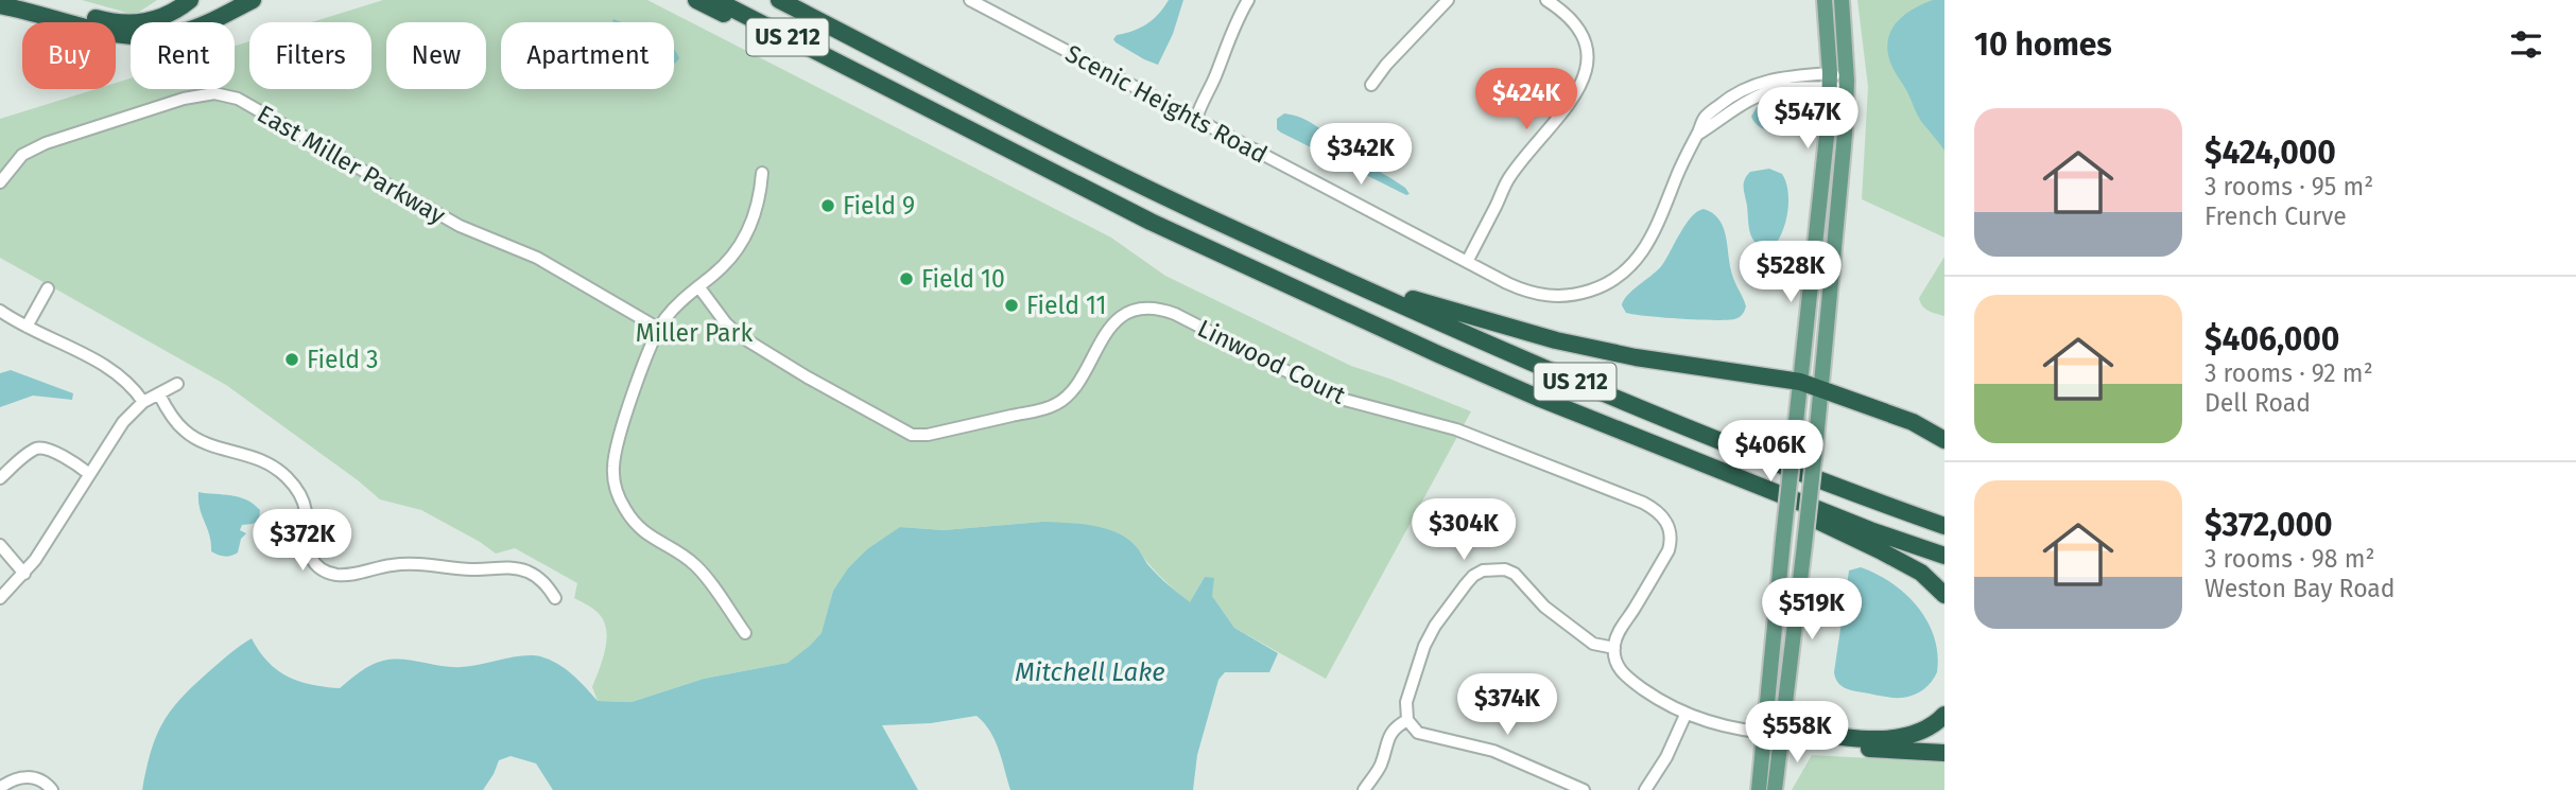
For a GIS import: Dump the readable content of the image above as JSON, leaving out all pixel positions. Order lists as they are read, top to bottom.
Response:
{
  "streets": {
    "highway": ["US 212"],
    "street": ["Scenic Heights Road", "East Miller Parkway", "Linwood Court"]
  },
  "water": ["Mitchell Lake"],
  "parks": ["Miller Park"],
  "places": [
    "Field 9",
    "Field 10",
    "Field 11",
    "Field 3"
  ],
  "page": {
    "heading": "10 homes",
    "chip": [
      "Buy",
      "Rent",
      "Filters",
      "New",
      "Apartment"
    ],
    "price": [
      "$424K",
      "$547K",
      "$342K",
      "$528K",
      "$406K",
      "$304K",
      "$372K",
      "$519K",
      "$374K",
      "$558K"
    ],
    "list": [
      {
        "name": "$424,000",
        "note": "3 rooms · 95 m² · French Curve"
      },
      {
        "name": "$406,000",
        "note": "3 rooms · 92 m² · Dell Road"
      },
      {
        "name": "$372,000",
        "note": "3 rooms · 98 m² · Weston Bay Road"
      }
    ]
  }
}
